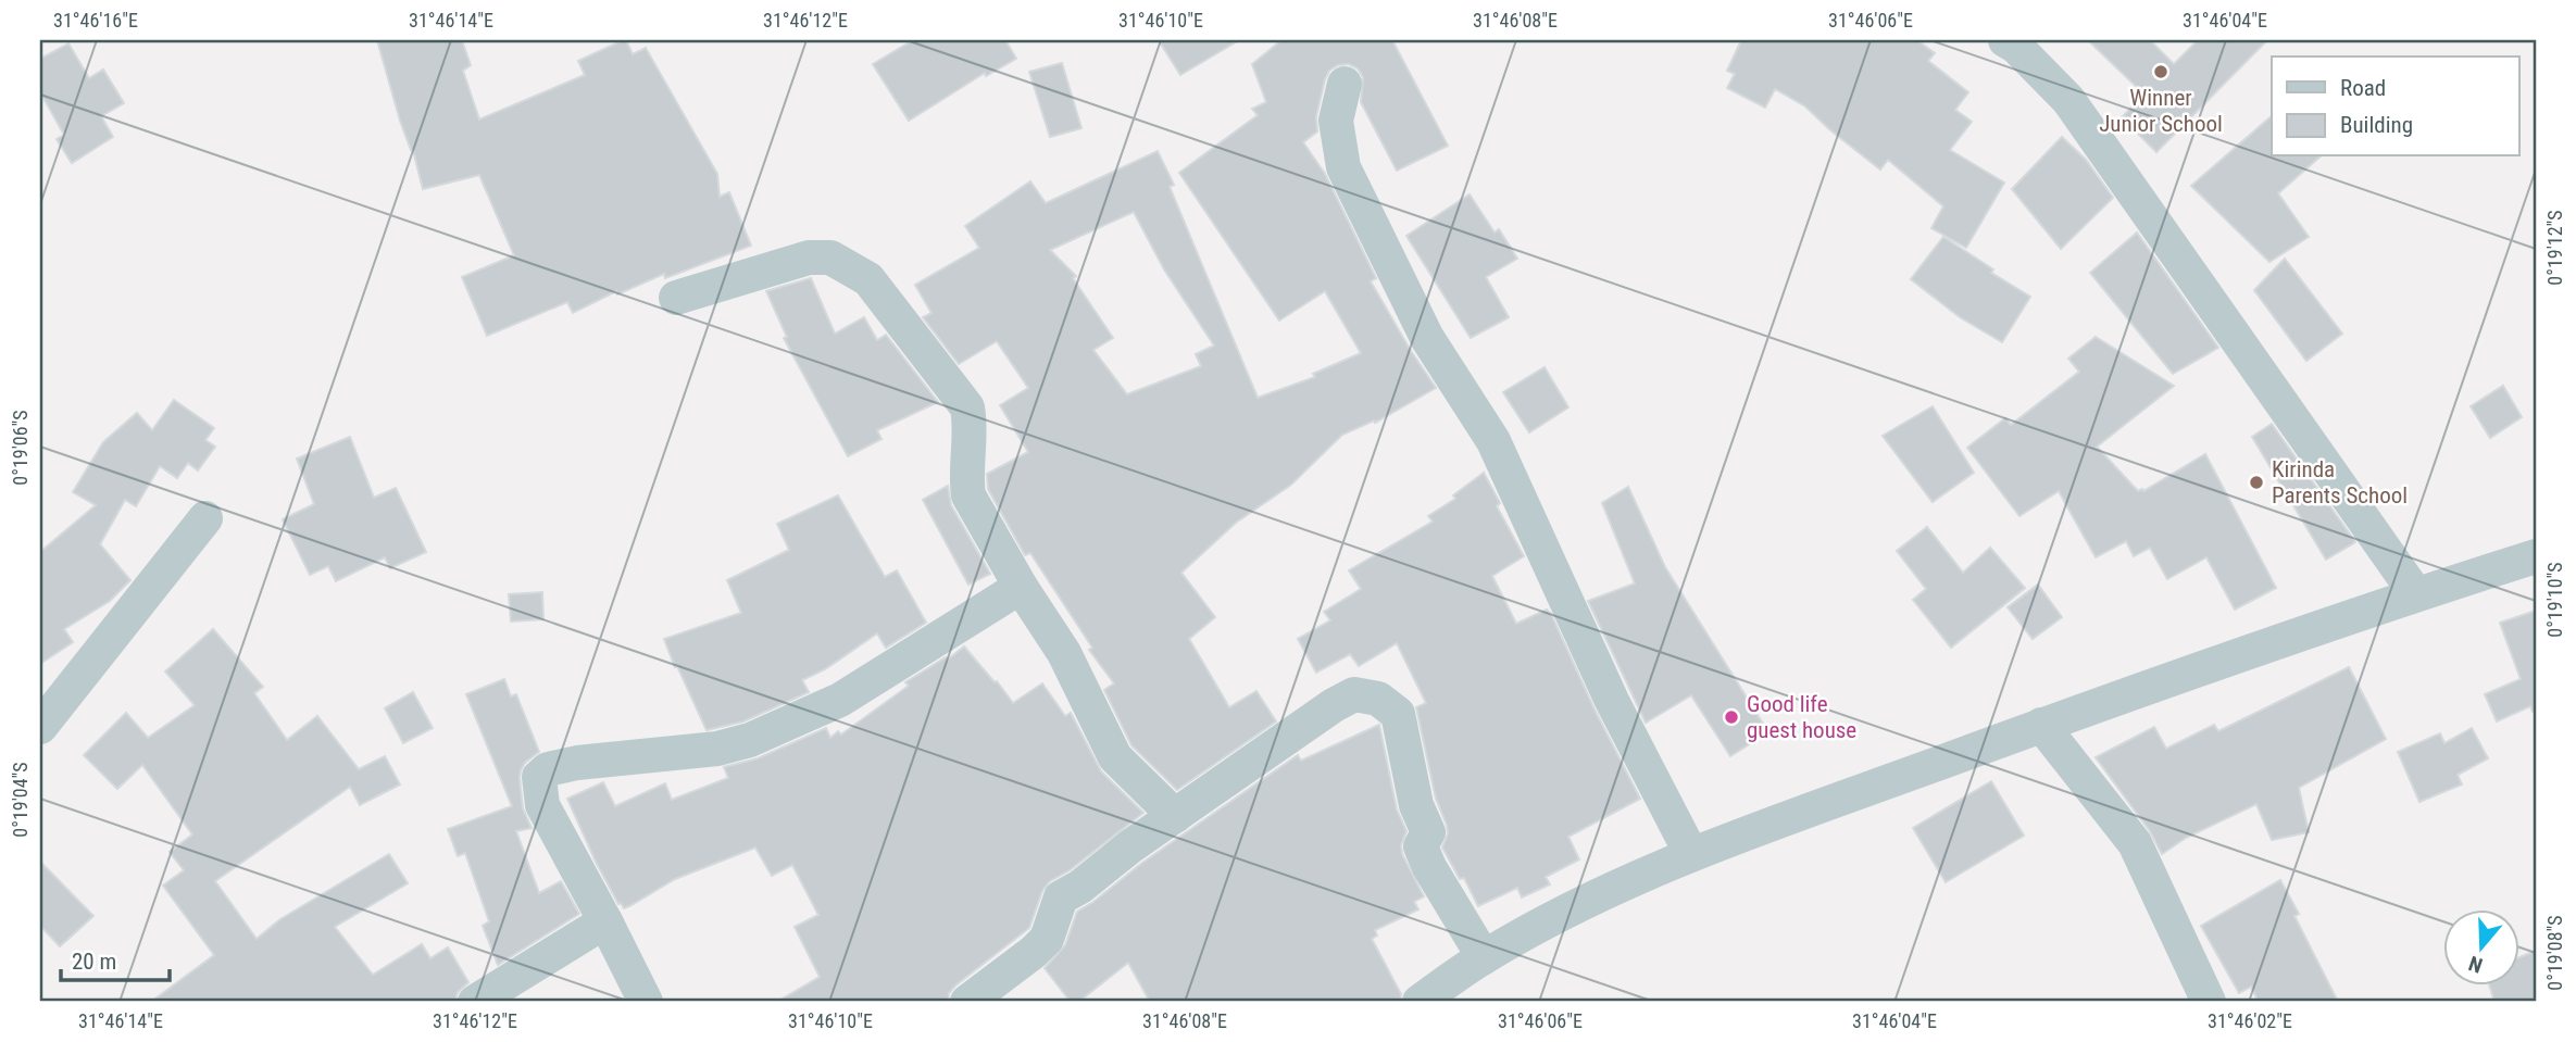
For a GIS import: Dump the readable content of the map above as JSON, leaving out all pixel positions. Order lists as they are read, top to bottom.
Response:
{
  "places": ["Winner Junior School", "Kirinda Parents School", "Good life guest house"],
  "legend": ["Road", "Building"],
  "scale_bar": "20 m",
  "north": "bottom",
  "coordinates": [
    "31°46'16\"E",
    "31°46'14\"E",
    "31°46'12\"E",
    "31°46'10\"E",
    "31°46'08\"E",
    "31°46'06\"E",
    "31°46'04\"E",
    "0°19'12\"S",
    "0°19'06\"S",
    "0°19'10\"S",
    "0°19'04\"S",
    "0°19'08\"S",
    "31°46'02\"E"
  ]
}
